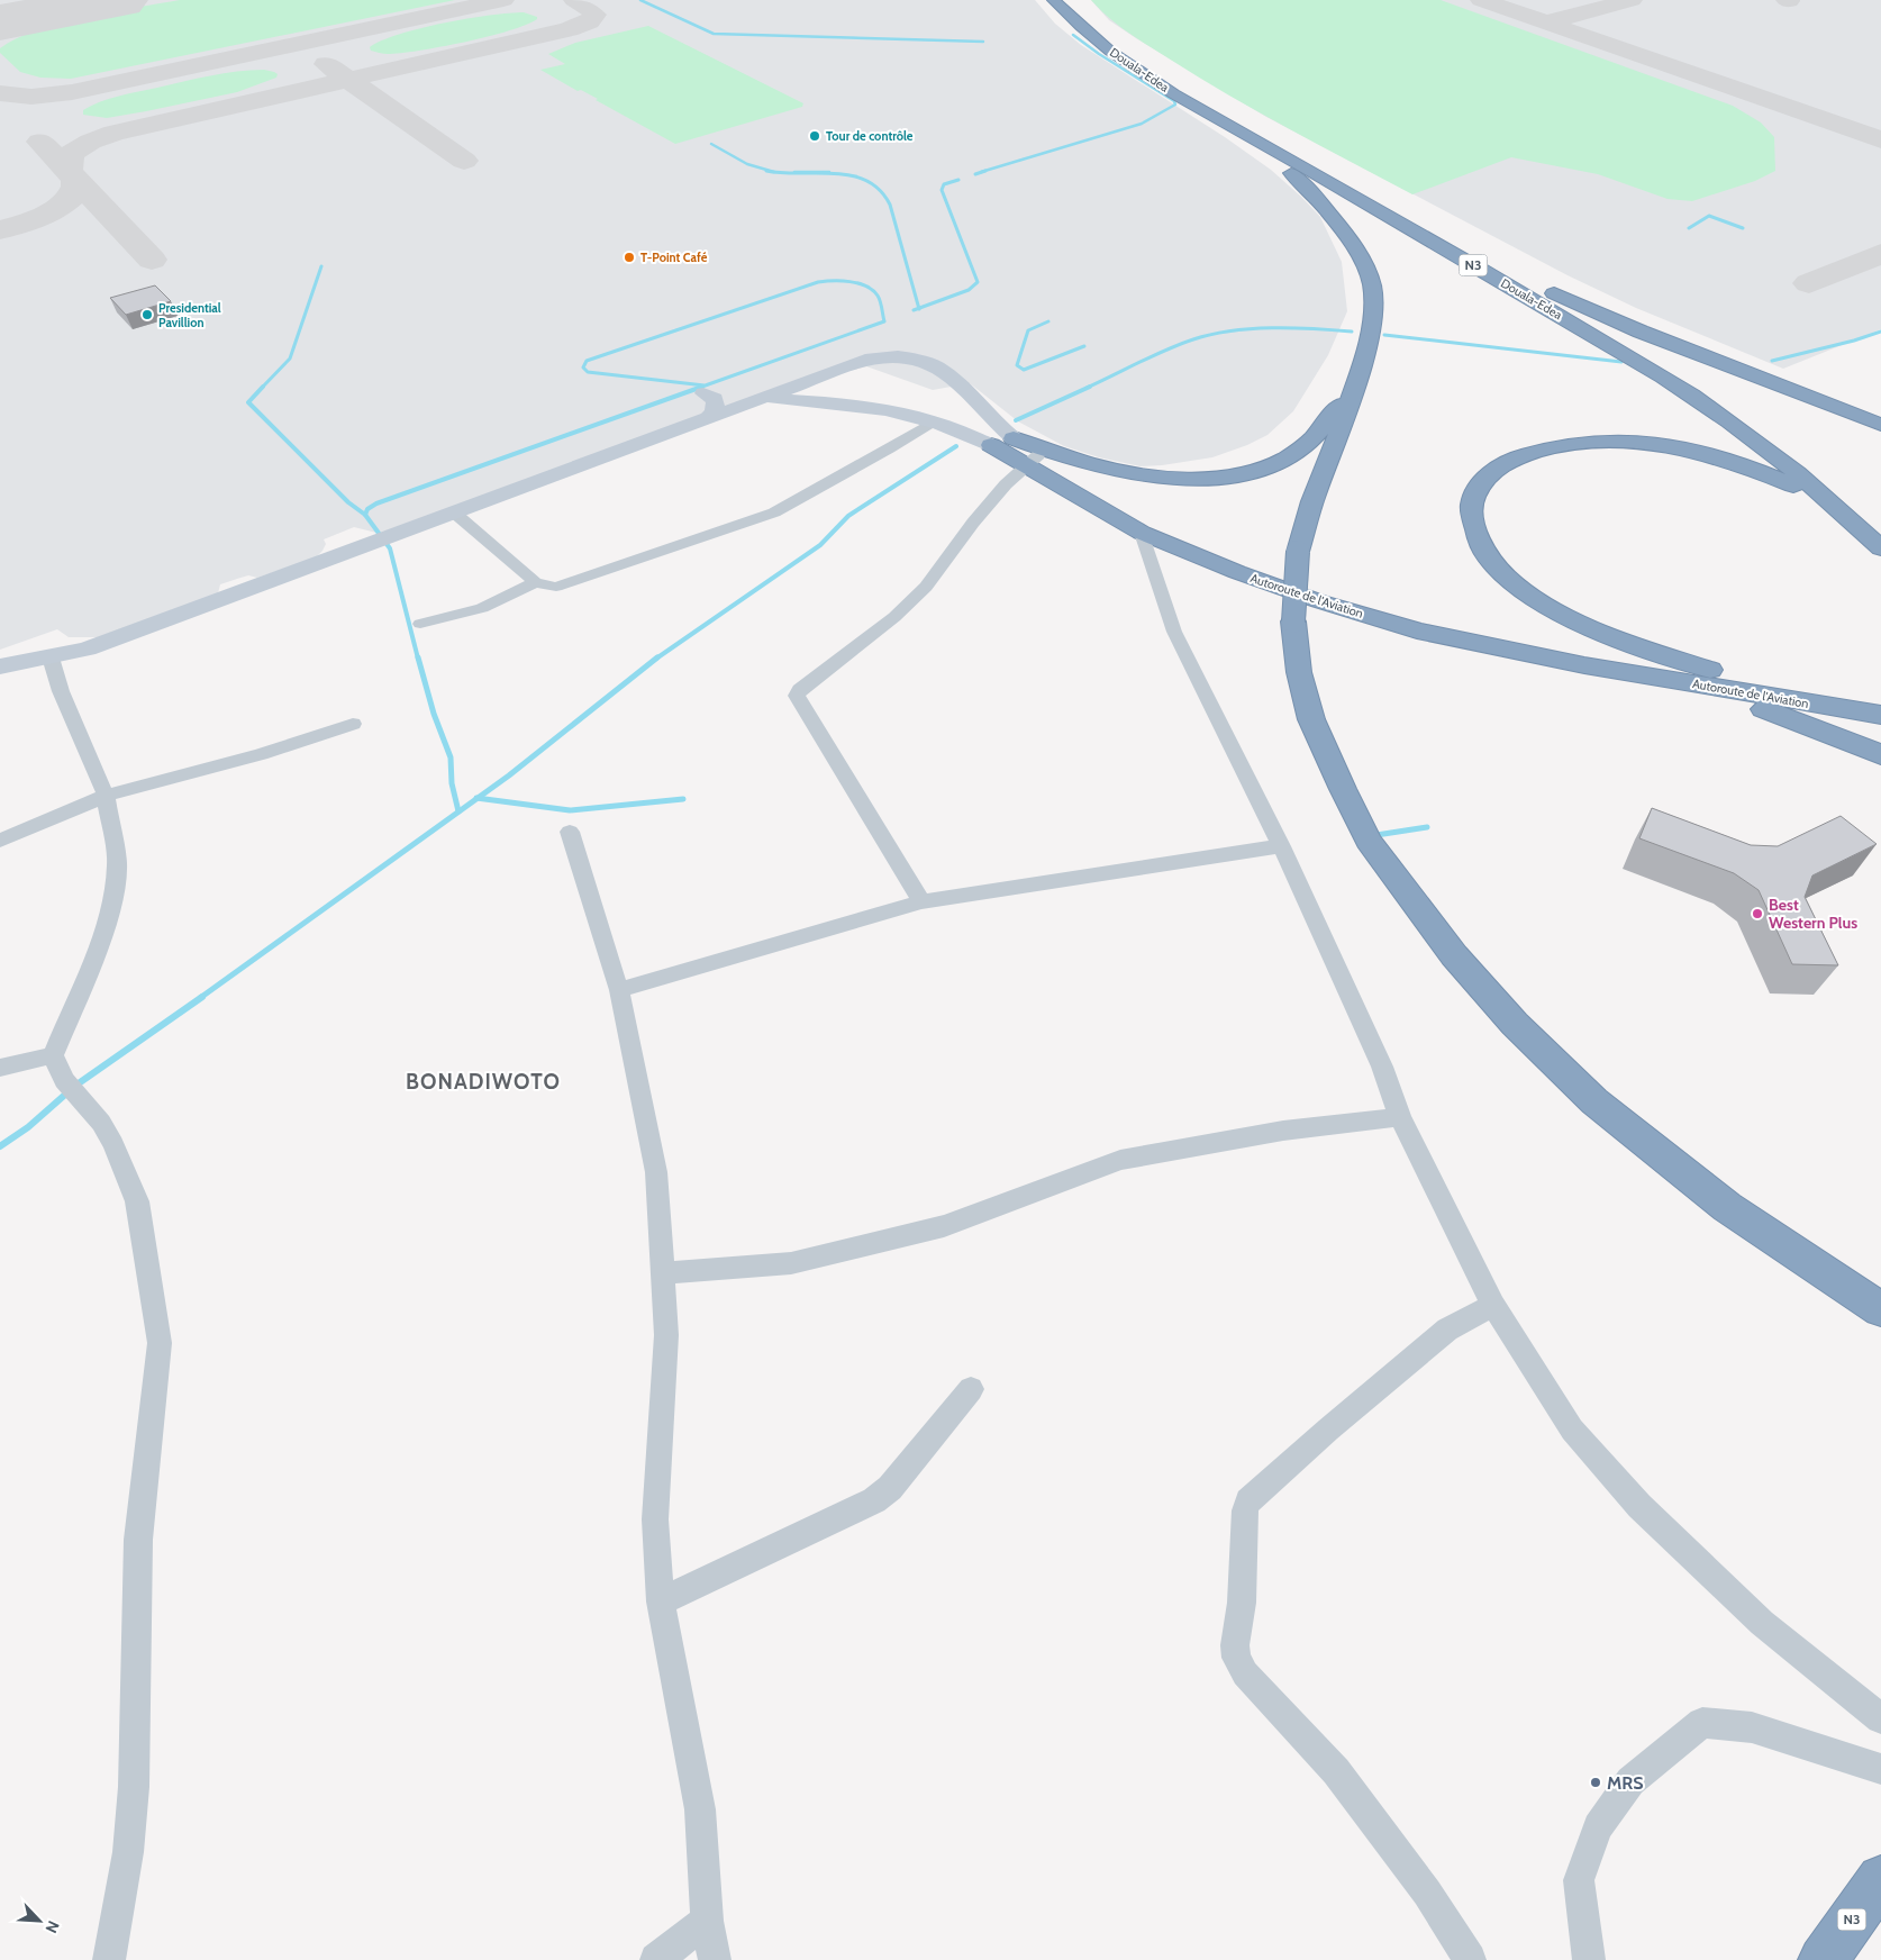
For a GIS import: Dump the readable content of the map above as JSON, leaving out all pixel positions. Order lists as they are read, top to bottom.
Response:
{
  "streets": {
    "highway": ["Douala-Edea", "N3", "Autoroute de l'Aviation"]
  },
  "districts": ["BONADIWOTO"],
  "places": [
    "Tour de contrôle",
    "T-Point Café",
    "Presidential Pavillion",
    "Best Western Plus",
    "MRS"
  ],
  "north": "bottom right"
}
